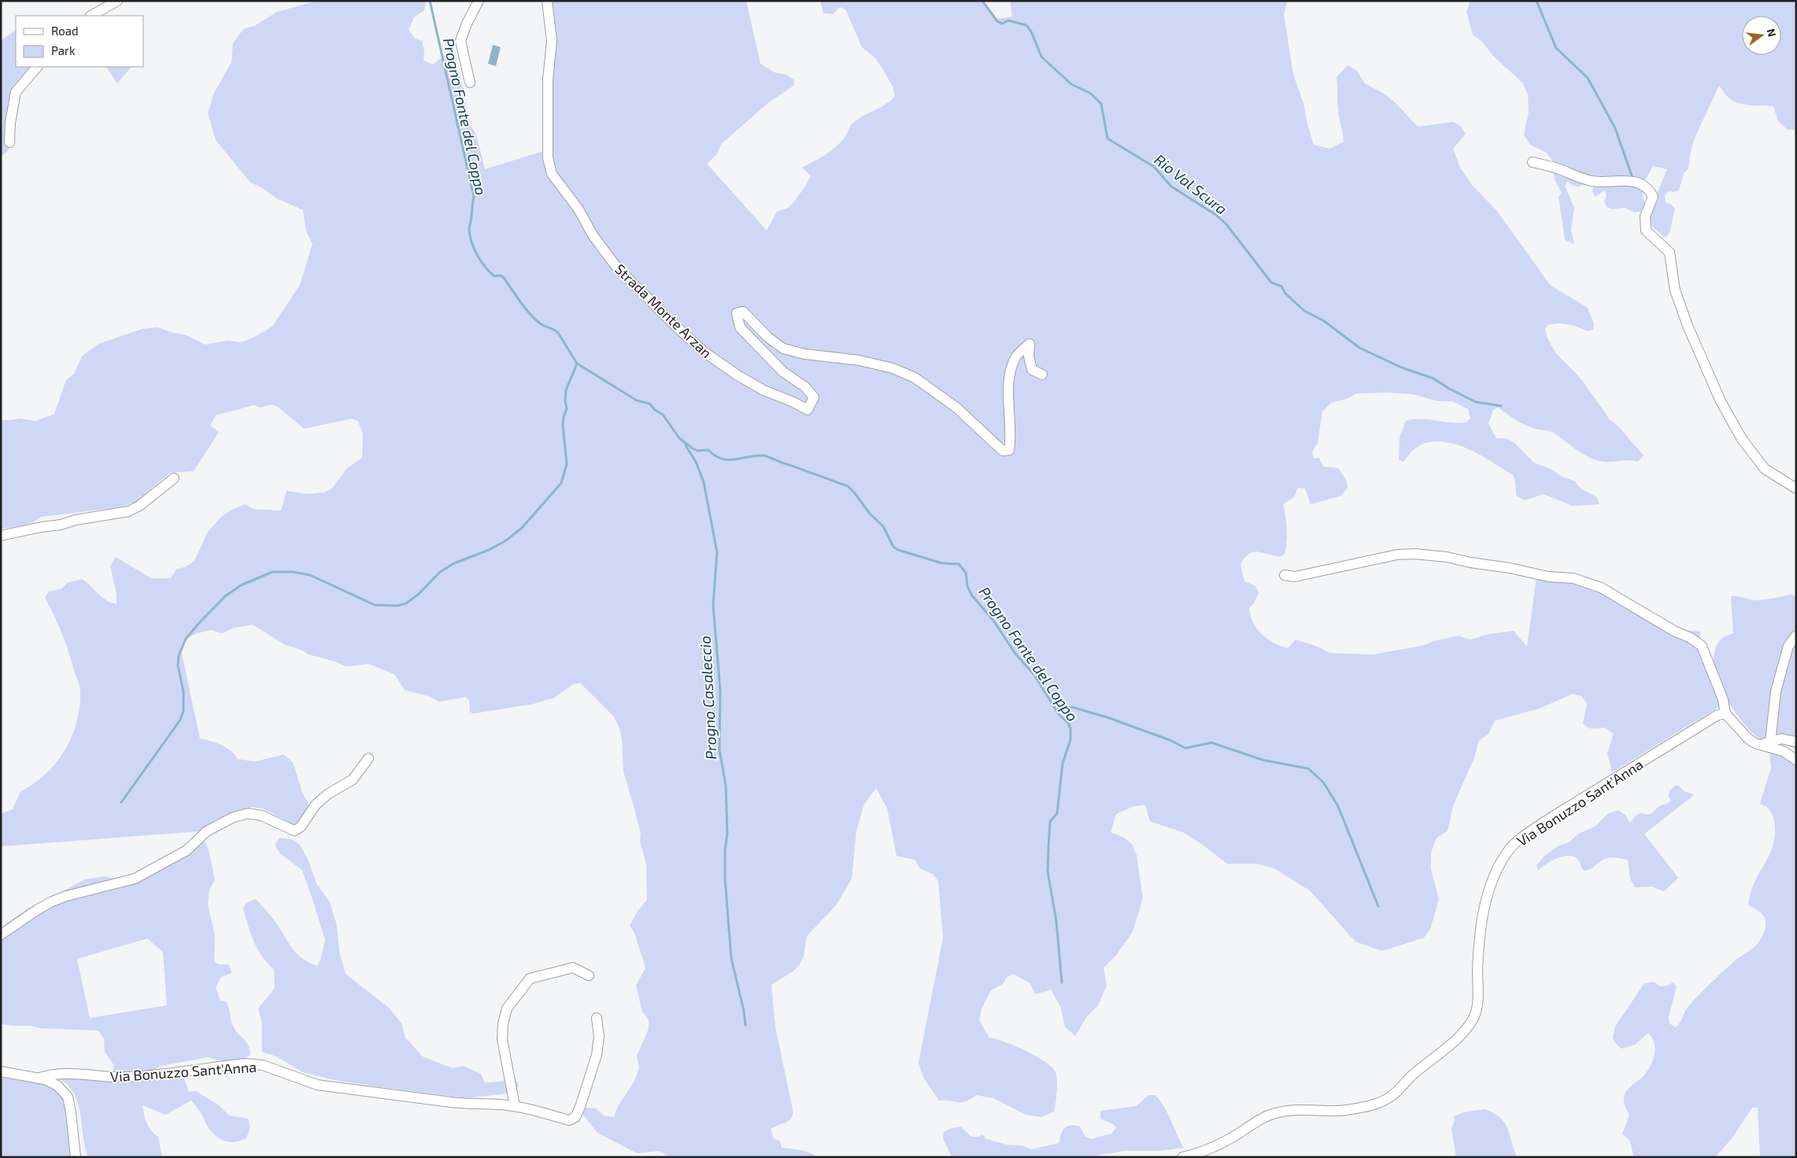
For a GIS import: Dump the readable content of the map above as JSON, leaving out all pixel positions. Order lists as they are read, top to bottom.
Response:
{
  "streets": {
    "street": ["Strada Monte Arzan", "Via Bonuzzo Sant'Anna"]
  },
  "water": ["Progno Fonte del Coppo", "Rio Val Scura", "Progno Casaleccio"],
  "legend": ["Road", "Park"],
  "north": "right"
}
